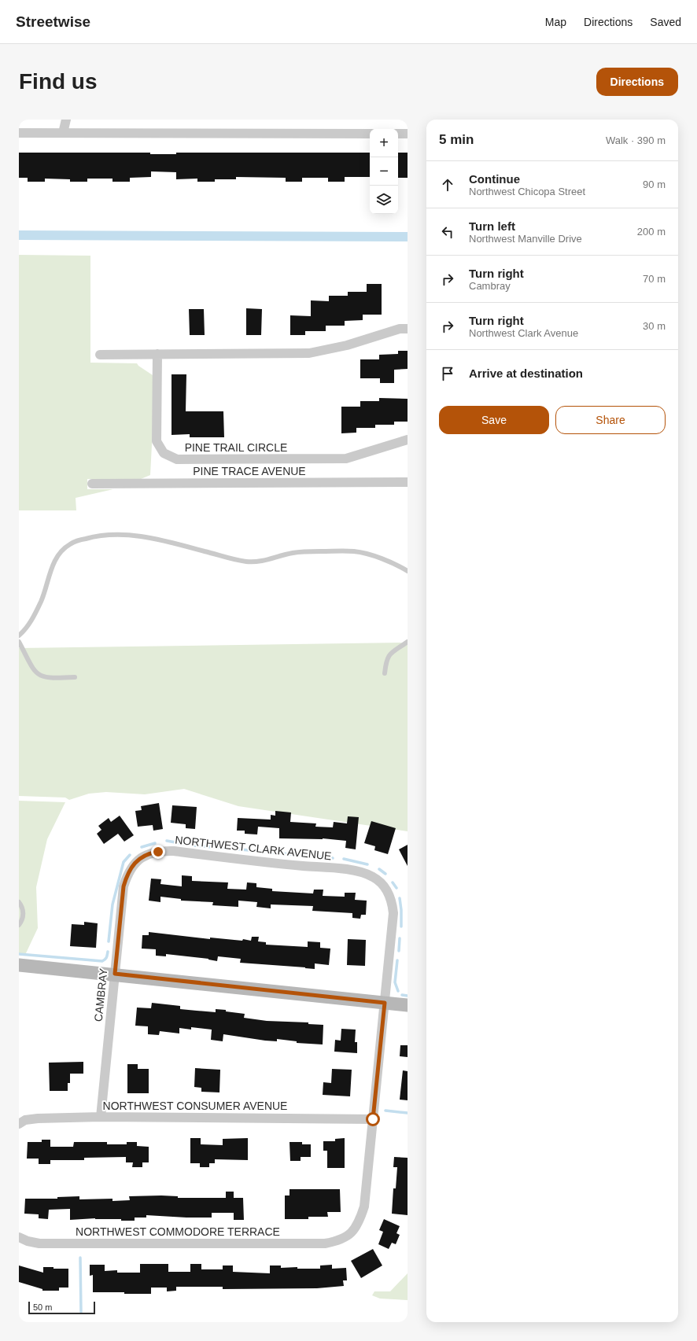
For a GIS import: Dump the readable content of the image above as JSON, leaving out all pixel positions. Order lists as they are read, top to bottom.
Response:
{
  "streets": {
    "street": [
      "PINE TRAIL CIRCLE",
      "PINE TRACE AVENUE",
      "NORTHWEST CLARK AVENUE",
      "CAMBRAY",
      "NORTHWEST CONSUMER AVENUE",
      "NORTHWEST COMMODORE TERRACE"
    ]
  },
  "crossings": [
    ["NORTHWEST CLARK AVENUE", "CAMBRAY"],
    ["CAMBRAY", "NORTHWEST CONSUMER AVENUE"],
    ["NORTHWEST CONSUMER AVENUE", "NORTHWEST COMMODORE TERRACE"]
  ],
  "scale_bar": "50 m",
  "page": {
    "header": "Streetwise",
    "nav": ["Map", "Directions", "Saved"],
    "buttons": [
      "Directions",
      ["Save", "Share"]
    ],
    "title": "Find us",
    "heading": ["5 min", "Walk · 390 m"],
    "map_buttons": ["+", "−"],
    "list": [
      ["Continue", "Northwest Chicopa Street", "90 m"],
      ["Turn left", "Northwest Manville Drive", "200 m"],
      ["Turn right", "Cambray", "70 m"],
      ["Turn right", "Northwest Clark Avenue", "30 m"],
      "Arrive at destination"
    ],
    "scale": "50 m"
  }
}
